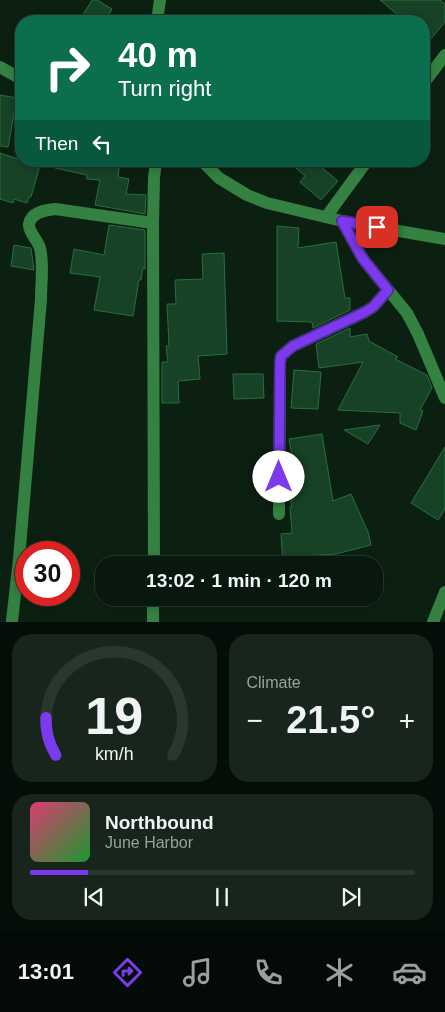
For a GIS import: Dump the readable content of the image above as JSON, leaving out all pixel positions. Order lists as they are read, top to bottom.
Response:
{
  "page": {
    "turn": ["40 m", "Turn right"],
    "then": "Then",
    "limit": "30",
    "trip": "13:02 · 1 min · 120 m",
    "tile": "Climate",
    "heat": ["−", "21.5°", "+"],
    "song": ["Northbound", "June Harbor"],
    "tabs": "13:01",
    "gauge": ["19", "km/h"]
  }
}
